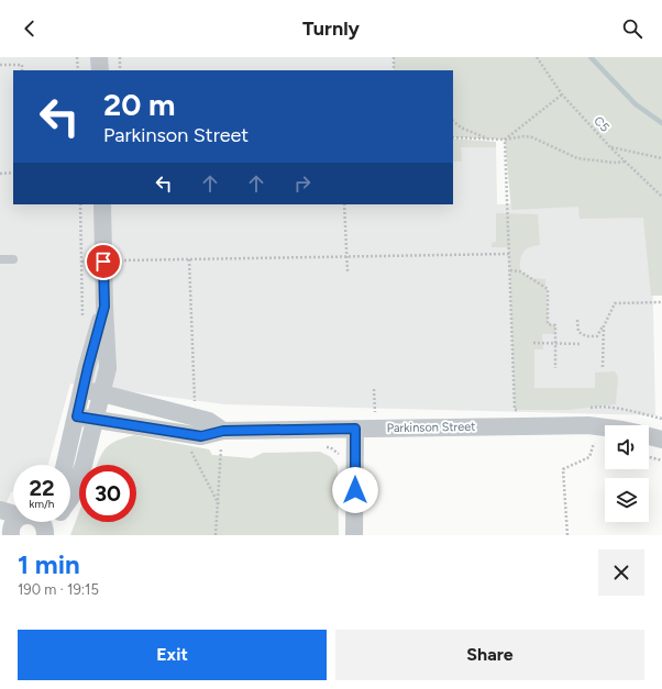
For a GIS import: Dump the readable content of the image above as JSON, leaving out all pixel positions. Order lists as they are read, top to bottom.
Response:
{
  "streets": {
    "street": ["Parkinson Street"],
    "path": ["C5"]
  },
  "page": {
    "header": "Turnly",
    "turn": ["20 m", "Parkinson Street"],
    "speed": "22 km/h",
    "limit": "30",
    "heading": ["1 min", "190 m · 19:15"],
    "buttons": ["Exit", "Share"]
  }
}
